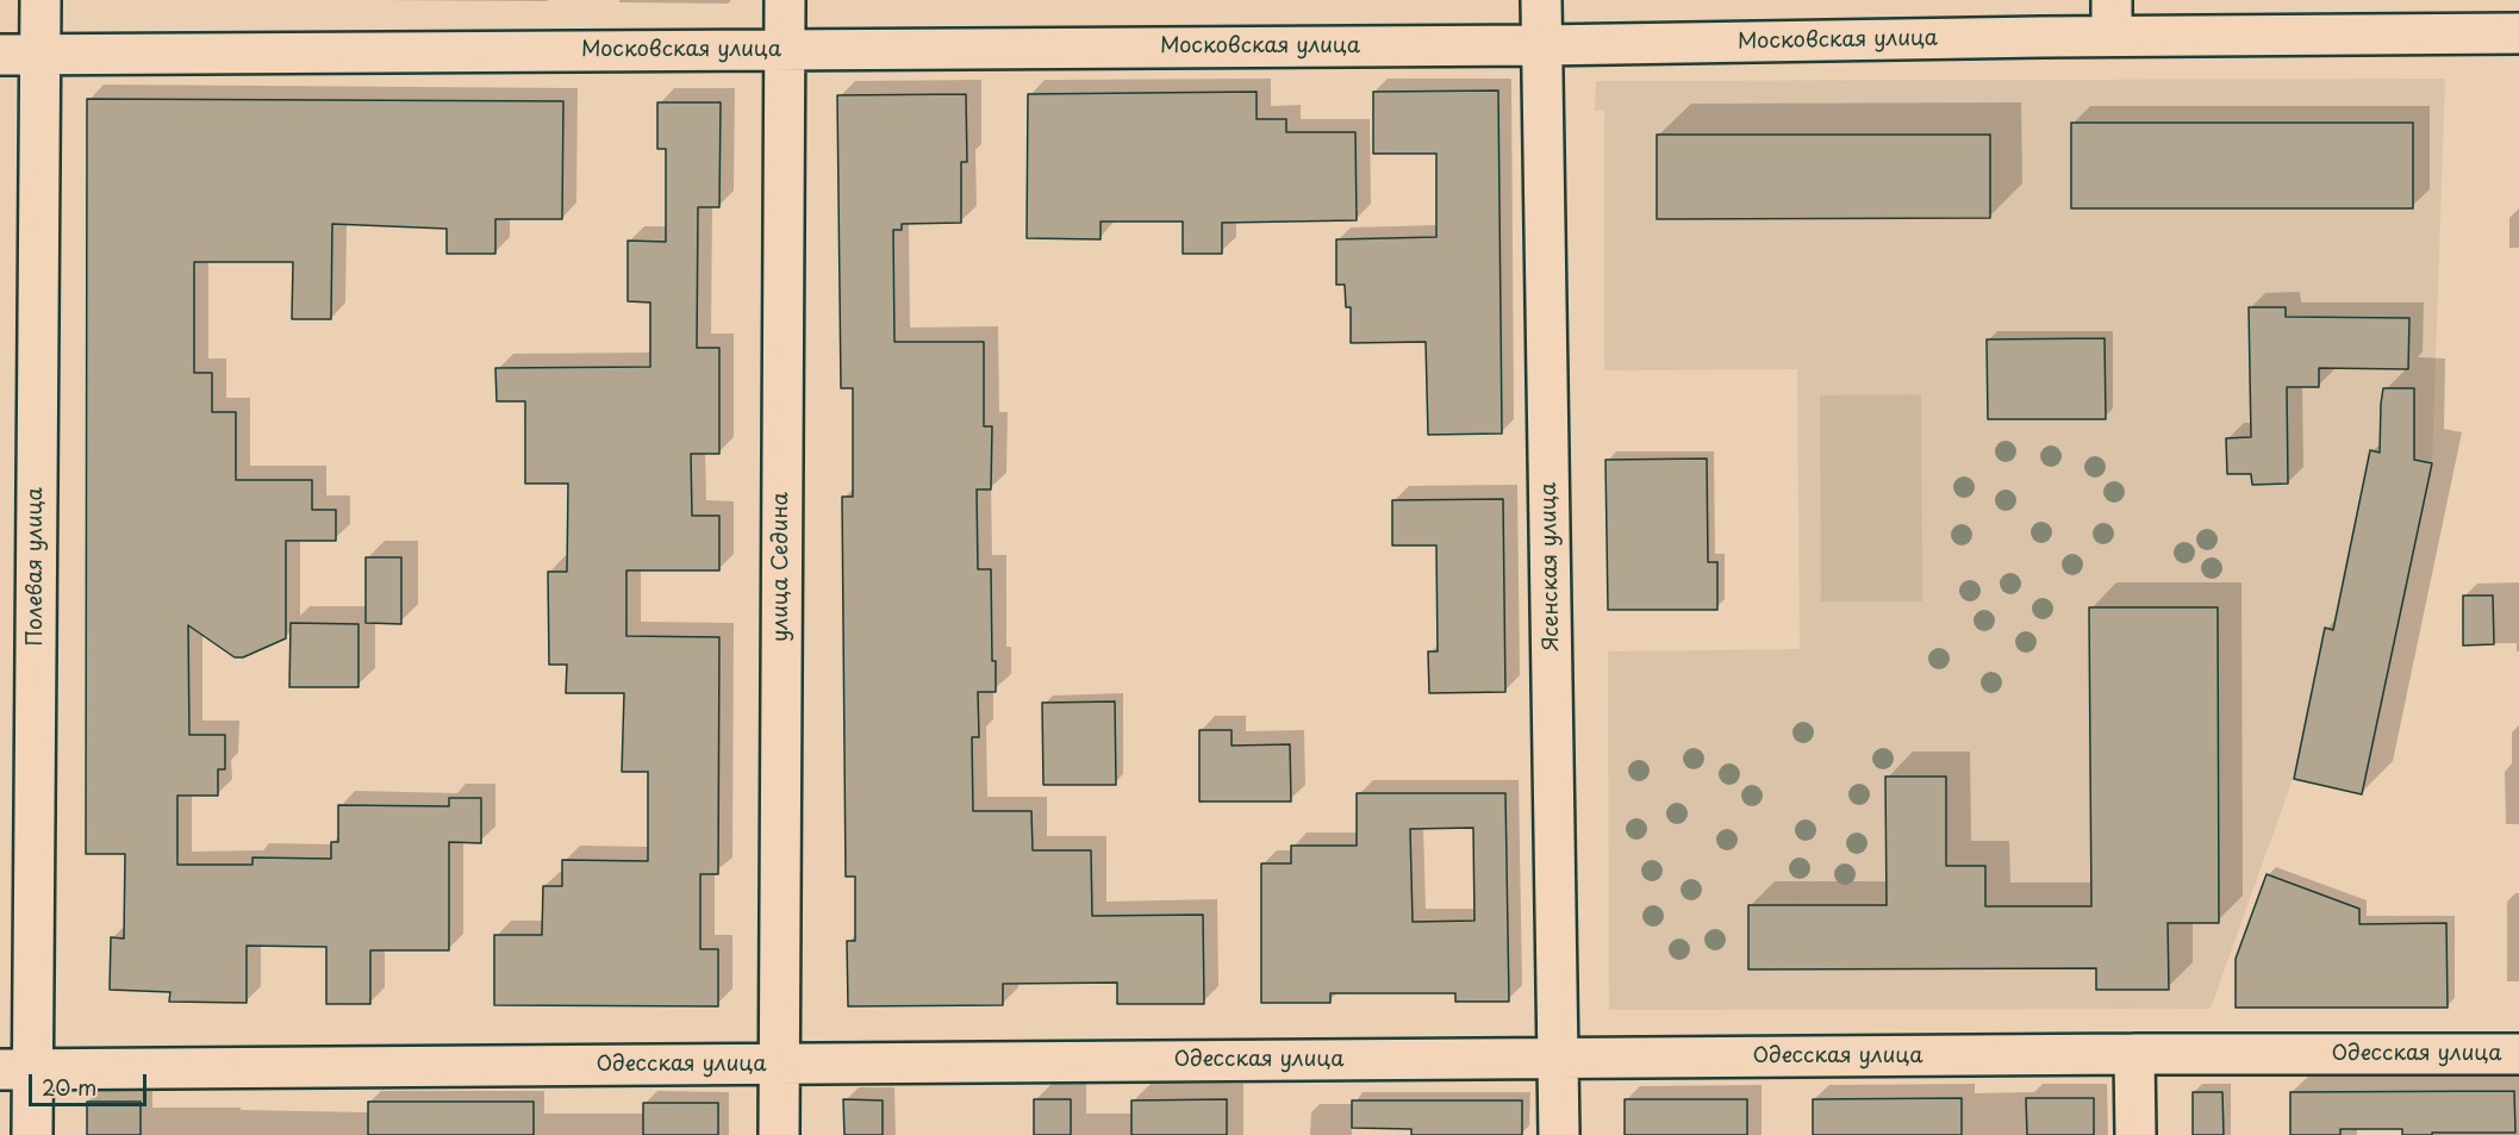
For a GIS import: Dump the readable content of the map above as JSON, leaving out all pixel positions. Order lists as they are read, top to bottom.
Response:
{
  "streets": {
    "street": [
      "Московская улица",
      "Полевая улица",
      "улица Седина",
      "Ясенская улица",
      "Одесская улица"
    ]
  },
  "crossings": [
    ["Московская улица", "Полевая улица"],
    ["Московская улица", "улица Седина"],
    ["Московская улица", "Ясенская улица"],
    ["Полевая улица", "Одесская улица"],
    ["улица Седина", "Одесская улица"],
    ["Ясенская улица", "Одесская улица"]
  ],
  "scale_bar": "20 m"
}
